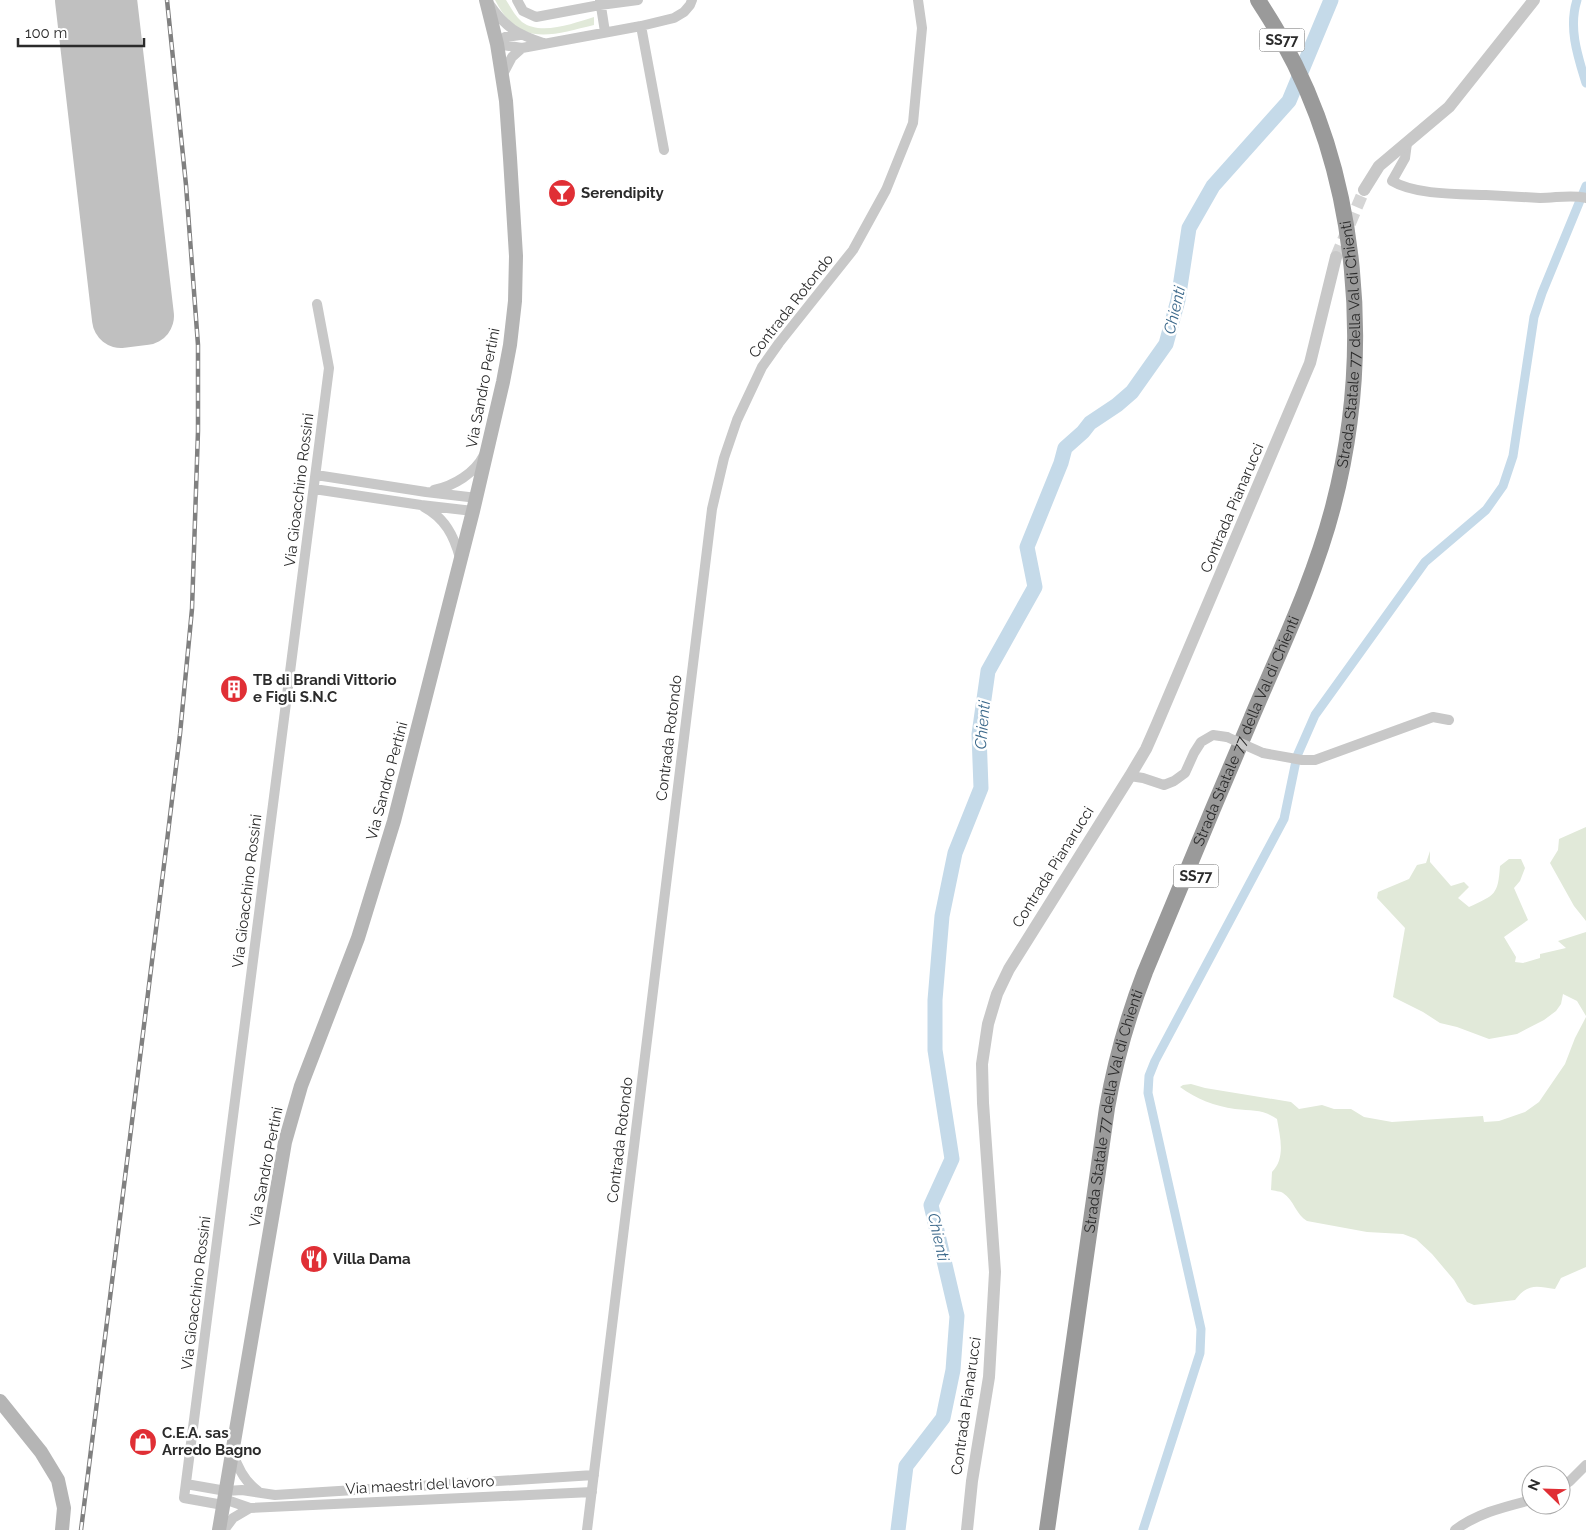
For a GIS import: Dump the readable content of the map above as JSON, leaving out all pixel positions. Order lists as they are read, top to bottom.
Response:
{
  "streets": {
    "highway": ["SS77", "Strada Statale 77 della Val di Chienti"],
    "main road": ["Via Sandro Pertini"],
    "street": [
      "Contrada Rotondo",
      "Via Gioacchino Rossini",
      "Contrada Pianarucci",
      "Via maestri del lavoro"
    ]
  },
  "crossings": [
    ["Contrada Rotondo", "Via maestri del lavoro"],
    ["Via Sandro Pertini", "Via Gioacchino Rossini"],
    ["Via Sandro Pertini", "Via maestri del lavoro"],
    ["Via Gioacchino Rossini", "Via maestri del lavoro"]
  ],
  "water": ["Chienti"],
  "places": {
    "bar": ["Serendipity"],
    "building": ["TB di Brandi Vittorio e Figli S.N.C"],
    "restaurant": ["Villa Dama"],
    "shop": ["C.E.A. sas Arredo Bagno"]
  },
  "scale_bar": "100 m",
  "north": "top left"
}
